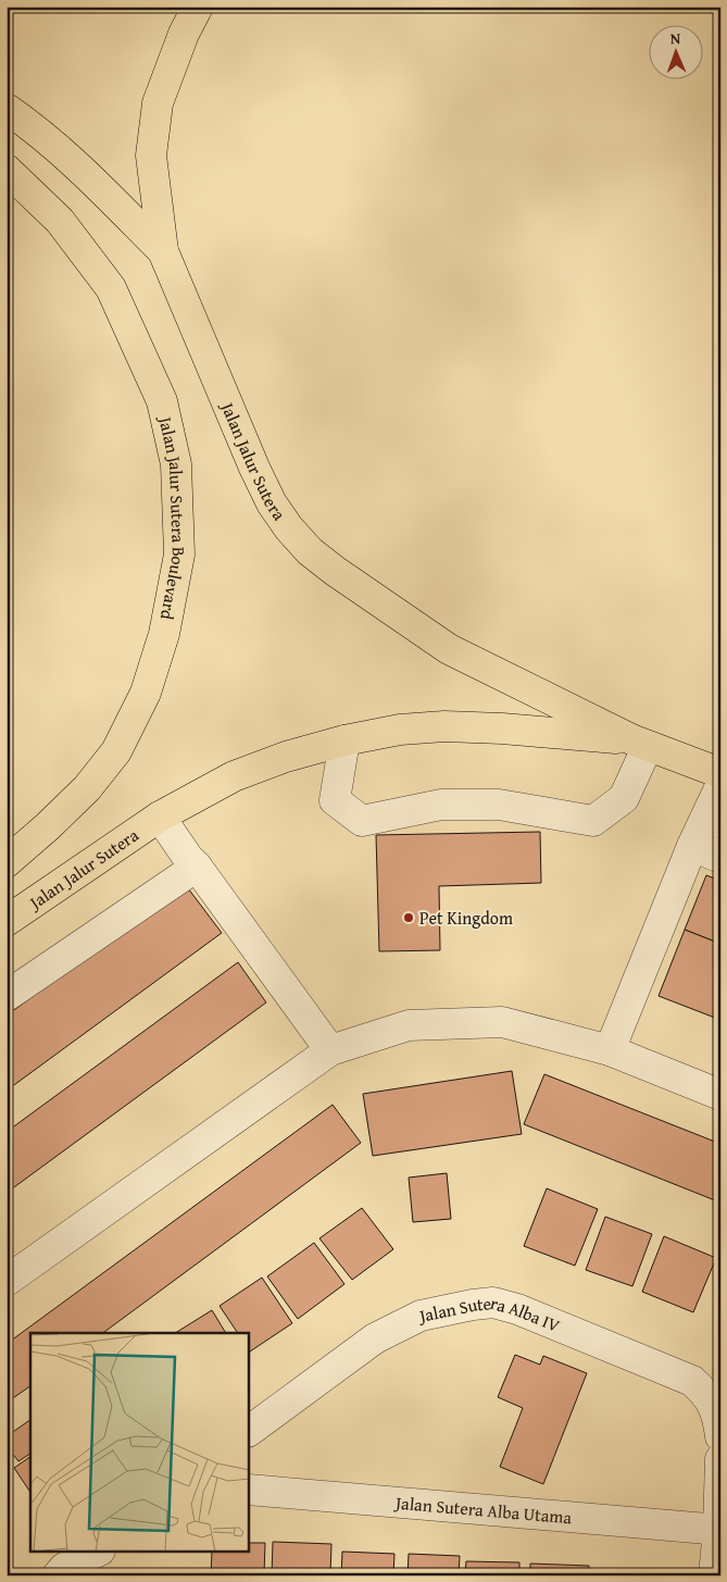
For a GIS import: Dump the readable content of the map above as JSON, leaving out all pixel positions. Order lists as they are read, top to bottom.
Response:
{
  "streets": {
    "main road": ["Jalan Jalur Sutera", "Jalan Jalur Sutera Boulevard"],
    "street": ["Jalan Sutera Alba IV", "Jalan Sutera Alba Utama"]
  },
  "places": ["Pet Kingdom"],
  "north": "top"
}
